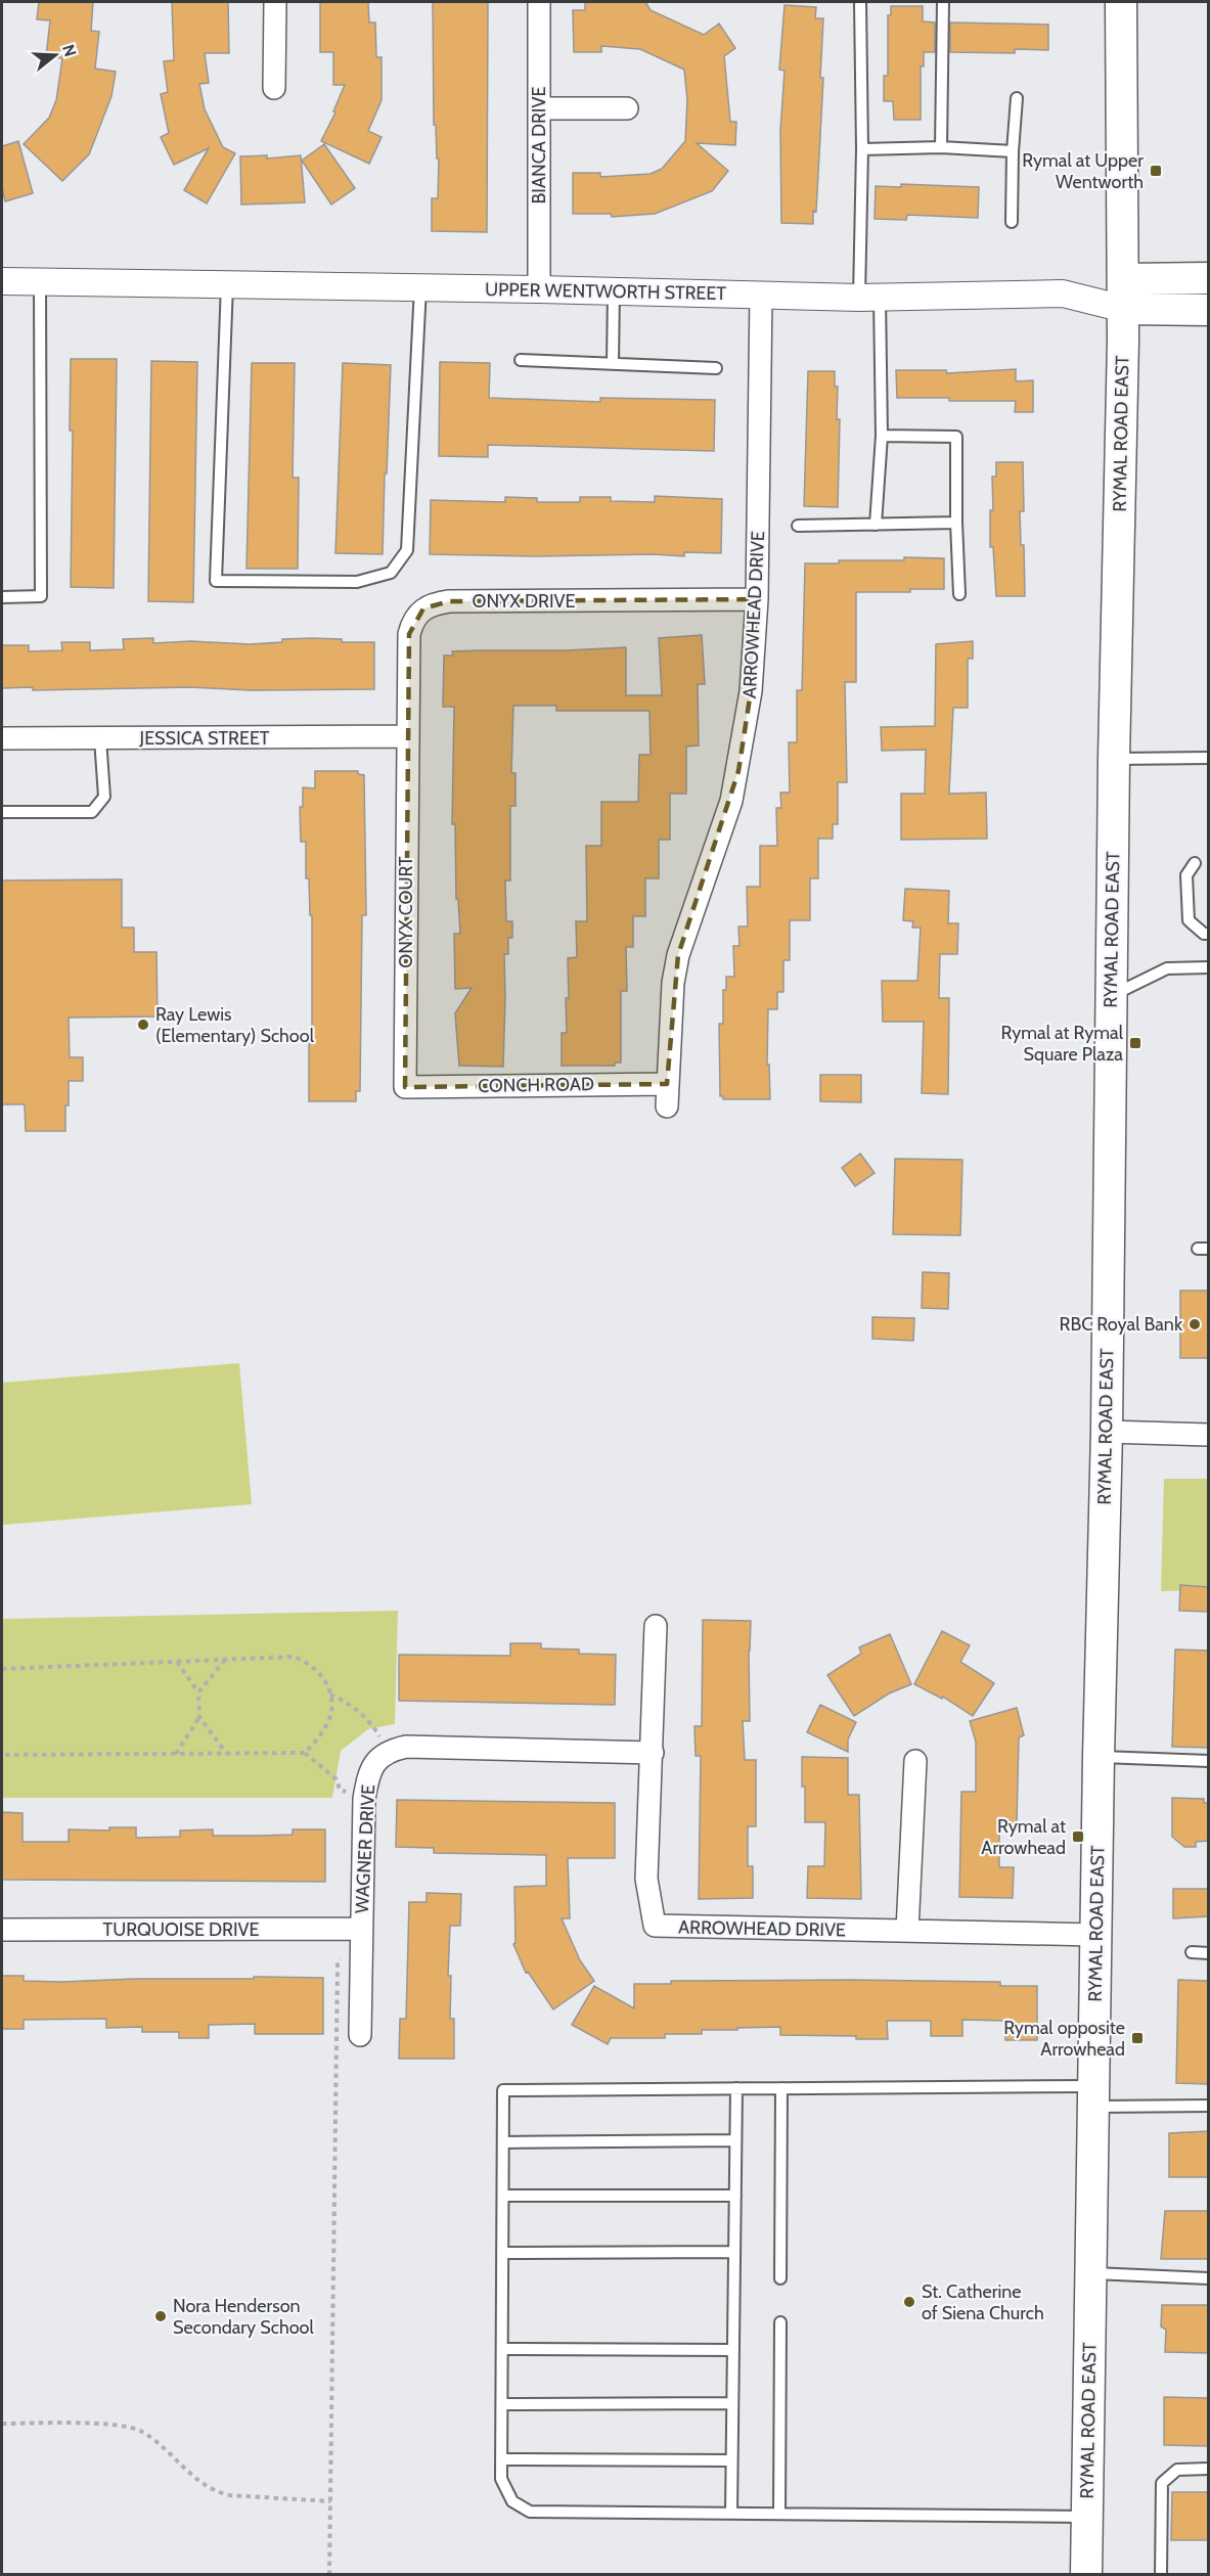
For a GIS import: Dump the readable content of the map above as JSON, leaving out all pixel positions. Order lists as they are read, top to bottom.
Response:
{
  "streets": {
    "main road": ["UPPER WENTWORTH STREET", "RYMAL ROAD EAST"],
    "street": [
      "BIANCA DRIVE",
      "ONYX DRIVE",
      "ARROWHEAD DRIVE",
      "JESSICA STREET",
      "ONYX COURT",
      "CONCH ROAD",
      "WAGNER DRIVE",
      "TURQUOISE DRIVE"
    ]
  },
  "crossings": [
    ["BIANCA DRIVE", "UPPER WENTWORTH STREET"],
    ["UPPER WENTWORTH STREET", "RYMAL ROAD EAST"],
    ["UPPER WENTWORTH STREET", "ARROWHEAD DRIVE"],
    ["RYMAL ROAD EAST", "ARROWHEAD DRIVE"],
    ["ONYX DRIVE", "ARROWHEAD DRIVE"],
    ["ONYX DRIVE", "JESSICA STREET"],
    ["ONYX DRIVE", "ONYX COURT"],
    ["ARROWHEAD DRIVE", "CONCH ROAD"],
    ["JESSICA STREET", "ONYX COURT"],
    ["ONYX COURT", "CONCH ROAD"],
    ["WAGNER DRIVE", "TURQUOISE DRIVE"]
  ],
  "places": {
    "transit": [
      "Rymal at Upper Wentworth",
      "Rymal at Rymal Square Plaza",
      "Rymal at Arrowhead",
      "Rymal opposite Arrowhead"
    ],
    "other": [
      "Ray Lewis (Elementary) School",
      "RBC Royal Bank",
      "St. Catherine of Siena Church",
      "Nora Henderson Secondary School"
    ]
  },
  "north": "right"
}
